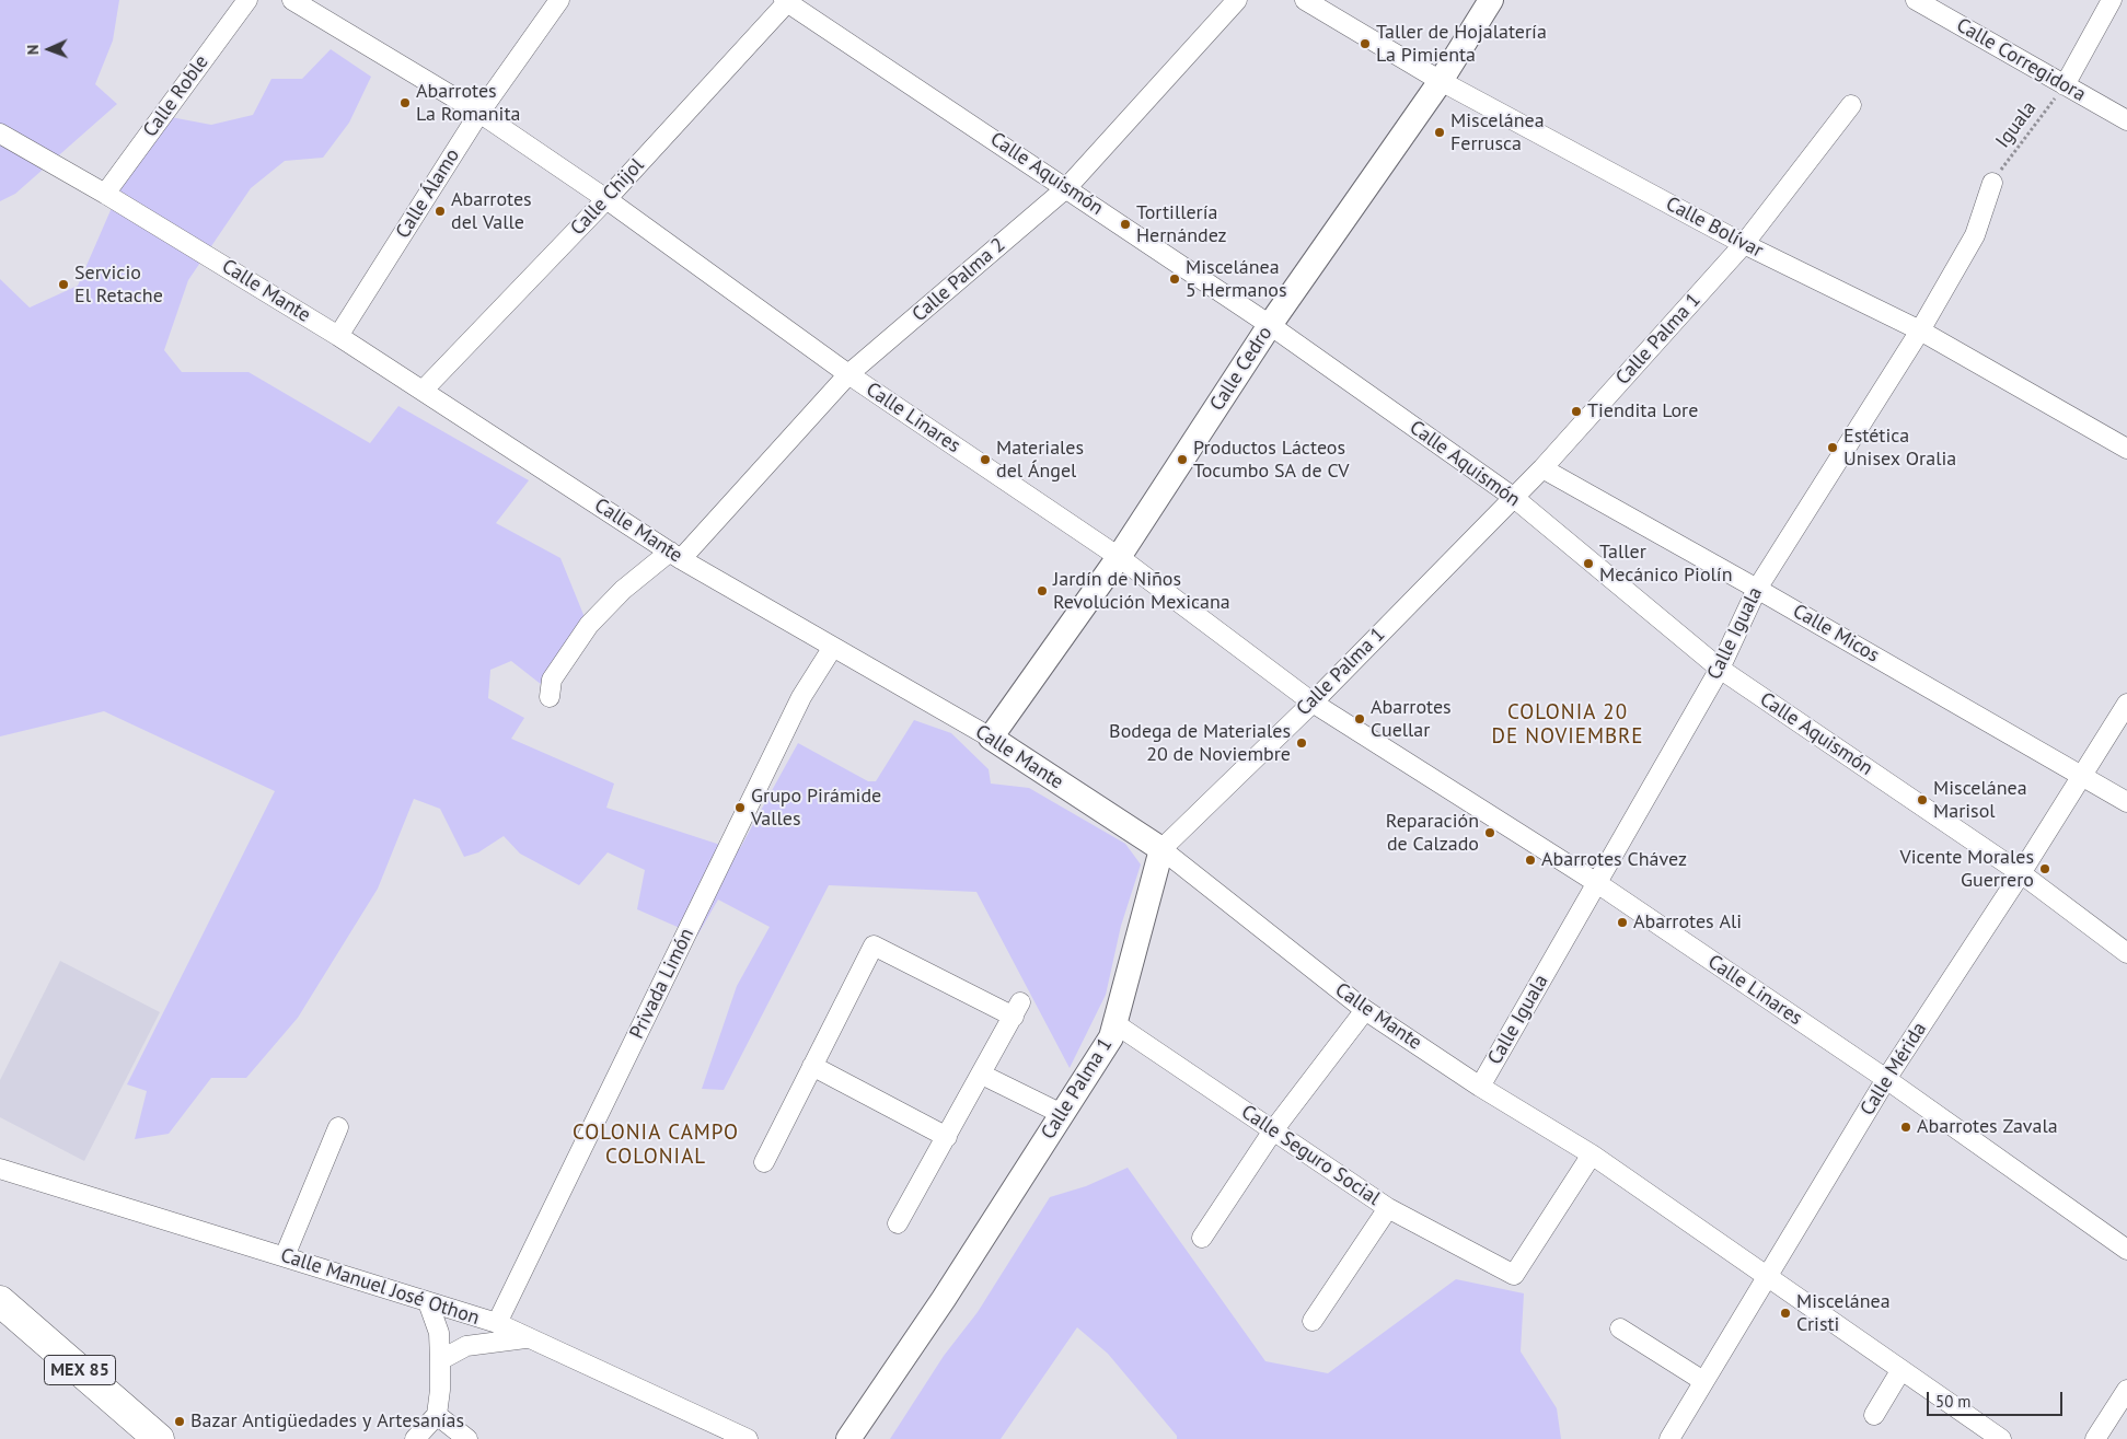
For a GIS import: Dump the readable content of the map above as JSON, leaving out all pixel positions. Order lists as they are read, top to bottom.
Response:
{
  "streets": {
    "main road": ["MEX 85"],
    "street": [
      "Calle Corregidora",
      "Calle Roble",
      "Calle Aquismón",
      "Calle Álamo",
      "Calle Chijol",
      "Calle Bolívar",
      "Calle Palma 2",
      "Calle Mante",
      "Calle Palma 1",
      "Calle Cedro",
      "Calle Linares",
      "Calle Iguala",
      "Calle Micos",
      "Privada Limón",
      "Calle Mérida",
      "Calle Seguro Social",
      "Calle Manuel José Othon"
    ],
    "path": ["Iguala"]
  },
  "crossings": [
    ["Calle Corregidora", "Iguala"],
    ["Calle Roble", "Calle Mante"],
    ["Iguala", "Calle Iguala"],
    ["Calle Aquismón", "Calle Chijol"],
    ["Calle Aquismón", "Calle Palma 2"],
    ["Calle Aquismón", "Calle Palma 1"],
    ["Calle Aquismón", "Calle Cedro"],
    ["Calle Aquismón", "Calle Iguala"],
    ["Calle Aquismón", "Calle Mérida"],
    ["Calle Álamo", "Calle Mante"],
    ["Calle Álamo", "Calle Linares"],
    ["Calle Chijol", "Calle Mante"],
    ["Calle Chijol", "Calle Linares"],
    ["Calle Bolívar", "Calle Palma 1"],
    ["Calle Bolívar", "Calle Cedro"],
    ["Calle Bolívar", "Calle Iguala"],
    ["Calle Palma 2", "Calle Mante"],
    ["Calle Palma 2", "Calle Linares"],
    ["Calle Mante", "Calle Palma 1"],
    ["Calle Mante", "Calle Cedro"],
    ["Calle Mante", "Calle Iguala"],
    ["Calle Mante", "Privada Limón"],
    ["Calle Mante", "Calle Mérida"],
    ["Calle Mante", "Calle Seguro Social"],
    ["Calle Palma 1", "Calle Linares"],
    ["Calle Palma 1", "Calle Micos"],
    ["Calle Palma 1", "Calle Seguro Social"],
    ["Calle Cedro", "Calle Linares"],
    ["Calle Linares", "Calle Iguala"],
    ["Calle Linares", "Calle Mérida"],
    ["Calle Iguala", "Calle Micos"],
    ["Calle Micos", "Calle Mérida"],
    ["Privada Limón", "Calle Manuel José Othon"]
  ],
  "districts": ["COLONIA 20 DE NOVIEMBRE", "COLONIA CAMPO COLONIAL"],
  "places": [
    "Taller de Hojalatería La Pimienta",
    "Abarrotes La Romanita",
    "Miscelánea Ferrusca",
    "Abarrotes del Valle",
    "Tortillería Hernández",
    "Miscelánea 5 Hermanos",
    "Servicio El Retache",
    "Tiendita Lore",
    "Estética Unisex Oralia",
    "Materiales del Ángel",
    "Productos Lácteos Tocumbo SA de CV",
    "Taller Mecánico Piolín",
    "Jardín de Niños Revolución Mexicana",
    "Abarrotes Cuellar",
    "Bodega de Materiales 20 de Noviembre",
    "Miscelánea Marisol",
    "Grupo Pirámide Valles",
    "Reparación de Calzado",
    "Abarrotes Chávez",
    "Vicente Morales Guerrero",
    "Abarrotes Ali",
    "Abarrotes Zavala",
    "Miscelánea Cristi",
    "Bazar Antigüedades y Artesanías"
  ],
  "scale_bar": "50 m",
  "north": "left"
}
